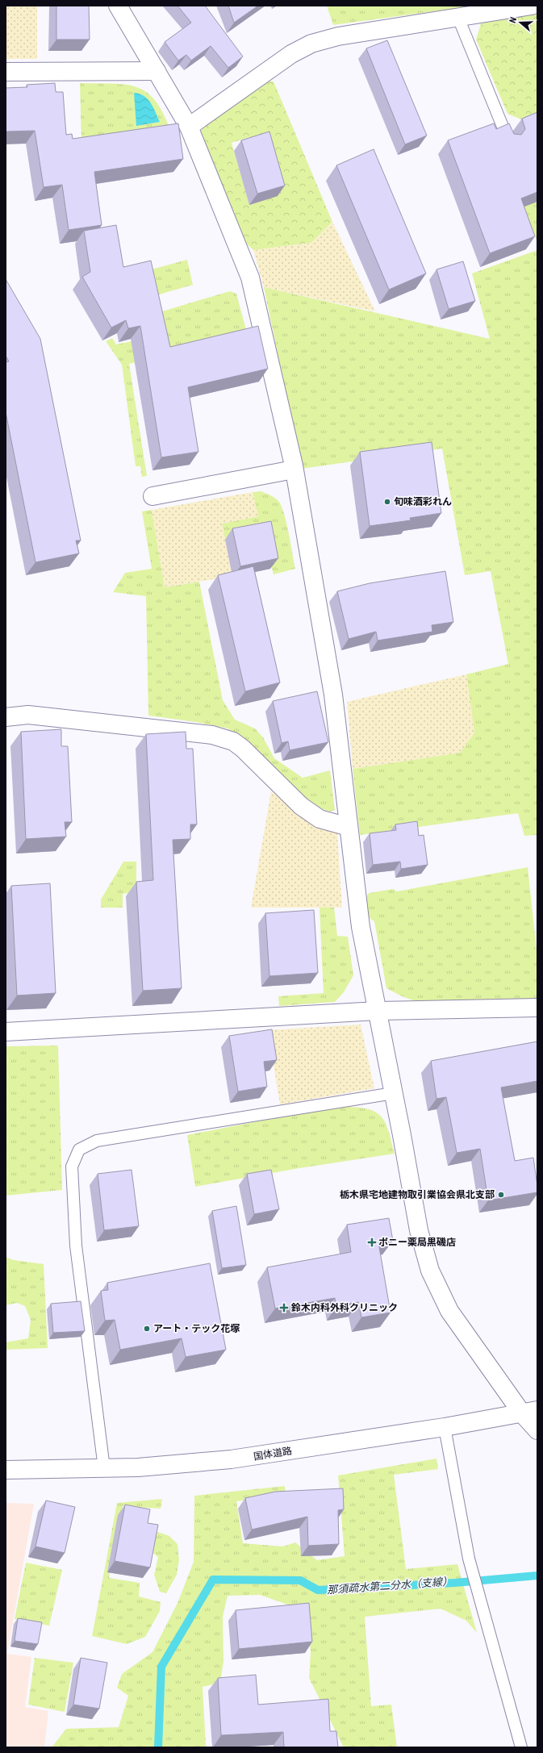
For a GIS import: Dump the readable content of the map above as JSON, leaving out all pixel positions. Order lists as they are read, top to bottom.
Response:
{
  "streets": {
    "street": ["国体道路"]
  },
  "water": ["那須疏水第二分水（支線）"],
  "places": {
    "other": ["旬味酒彩れん", "栃木県宅地建物取引業協会県北支部", "アート・テック花塚"],
    "health": ["ポニー薬局黒磯店", "鈴木内科外科クリニック"]
  },
  "north": "left"
}
